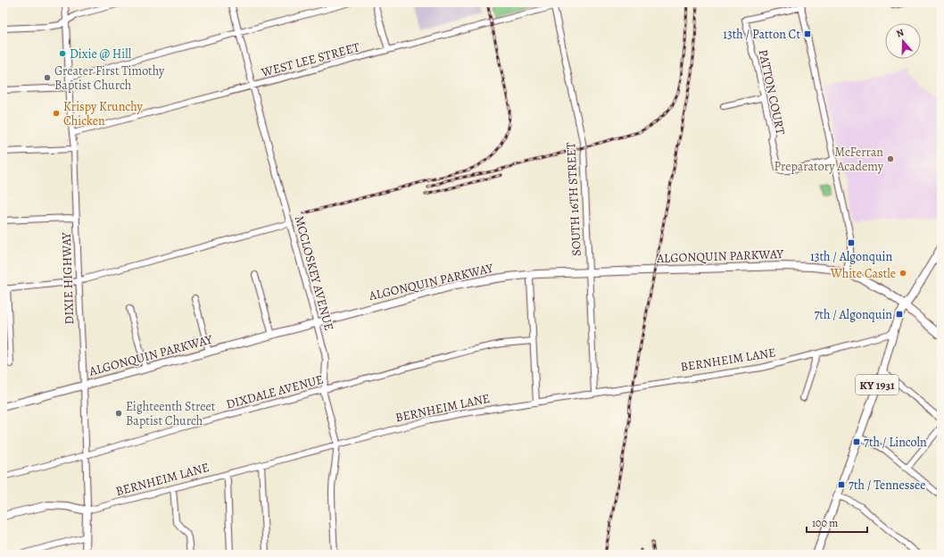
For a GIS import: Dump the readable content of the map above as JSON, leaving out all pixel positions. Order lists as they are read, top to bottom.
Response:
{
  "streets": {
    "main road": [
      "ALGONQUIN PARKWAY",
      "DIXIE HIGHWAY",
      "BERNHEIM LANE",
      "KY 1931"
    ],
    "street": [
      "WEST LEE STREET",
      "PATTON COURT",
      "SOUTH 16TH STREET",
      "MCCLOSKEY AVENUE",
      "DIXDALE AVENUE"
    ]
  },
  "crossings": [
    ["WEST LEE STREET", "SOUTH 16TH STREET"],
    ["WEST LEE STREET", "MCCLOSKEY AVENUE"],
    ["WEST LEE STREET", "DIXIE HIGHWAY"],
    ["SOUTH 16TH STREET", "ALGONQUIN PARKWAY"],
    ["SOUTH 16TH STREET", "BERNHEIM LANE"],
    ["ALGONQUIN PARKWAY", "MCCLOSKEY AVENUE"],
    ["ALGONQUIN PARKWAY", "DIXIE HIGHWAY"],
    ["ALGONQUIN PARKWAY", "KY 1931"],
    ["MCCLOSKEY AVENUE", "BERNHEIM LANE"],
    ["MCCLOSKEY AVENUE", "DIXDALE AVENUE"],
    ["DIXIE HIGHWAY", "BERNHEIM LANE"],
    ["DIXIE HIGHWAY", "DIXDALE AVENUE"],
    ["BERNHEIM LANE", "KY 1931"]
  ],
  "places": {
    "transit": [
      "13th / Patton Ct",
      "13th / Algonquin",
      "7th / Algonquin",
      "7th / Lincoln",
      "7th / Tennessee"
    ],
    "other": [
      "Dixie @ Hill",
      "Greater First Timothy Baptist Church",
      "Krispy Krunchy Chicken",
      "McFerran Preparatory Academy",
      "White Castle",
      "Eighteenth Street Baptist Church"
    ]
  },
  "scale_bar": "100 m",
  "north": "top"
}
